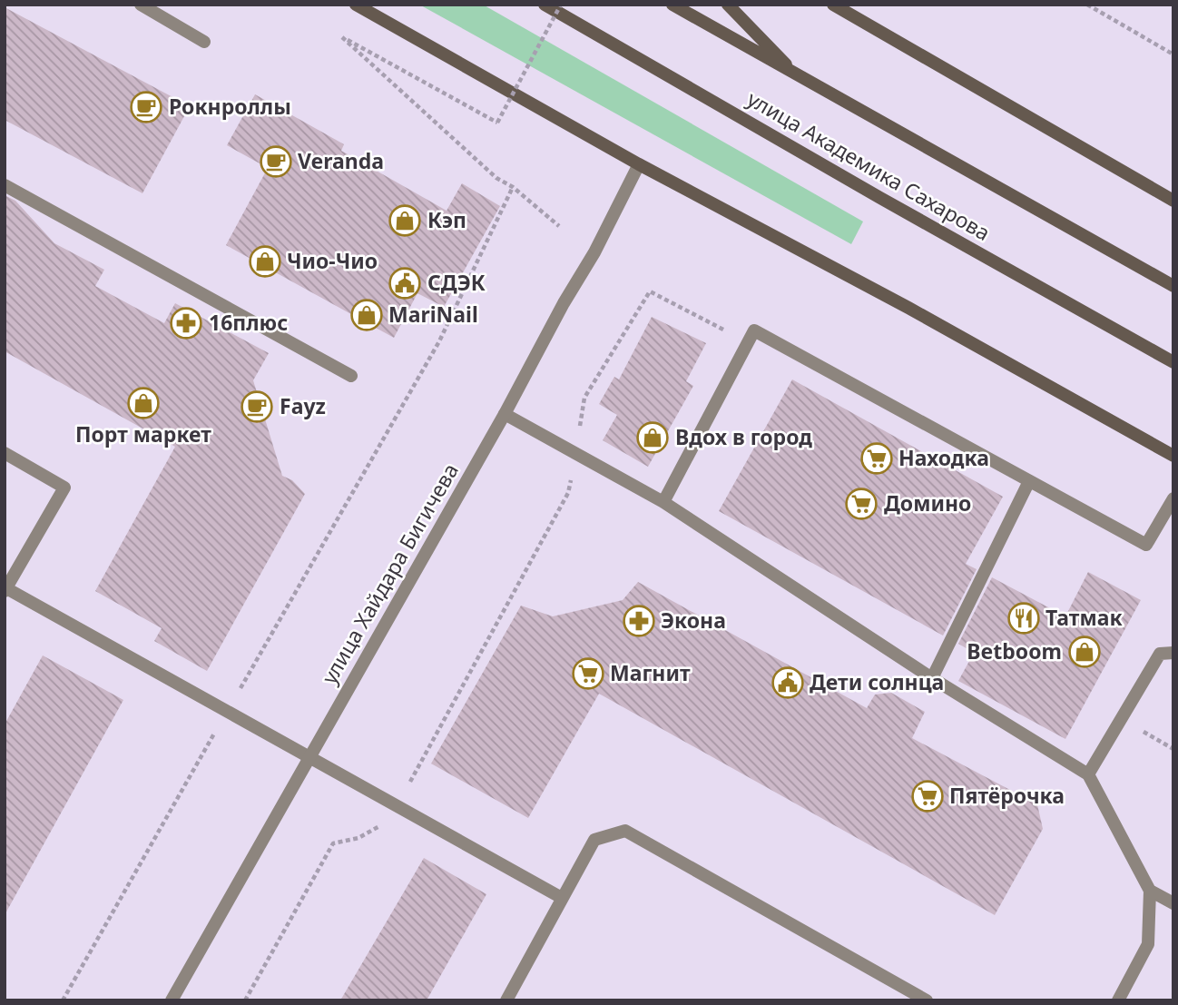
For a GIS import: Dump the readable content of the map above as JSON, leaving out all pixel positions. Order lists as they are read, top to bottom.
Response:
{
  "streets": {
    "main road": ["улица Академика Сахарова"],
    "street": ["улица Хайдара Бигичева"]
  },
  "places": {
    "cafe": ["Рокнроллы", "Veranda", "Fayz"],
    "shop": [
      "Кэп",
      "Чио-Чио",
      "MariNail",
      "Порт маркет",
      "Вдох в город",
      "Betboom"
    ],
    "public building": ["СДЭК", "Дети солнца"],
    "pharmacy": ["16плюс", "Экона"],
    "supermarket": [
      "Находка",
      "Домино",
      "Магнит",
      "Пятёрочка"
    ],
    "restaurant": ["Татмак"]
  }
}
